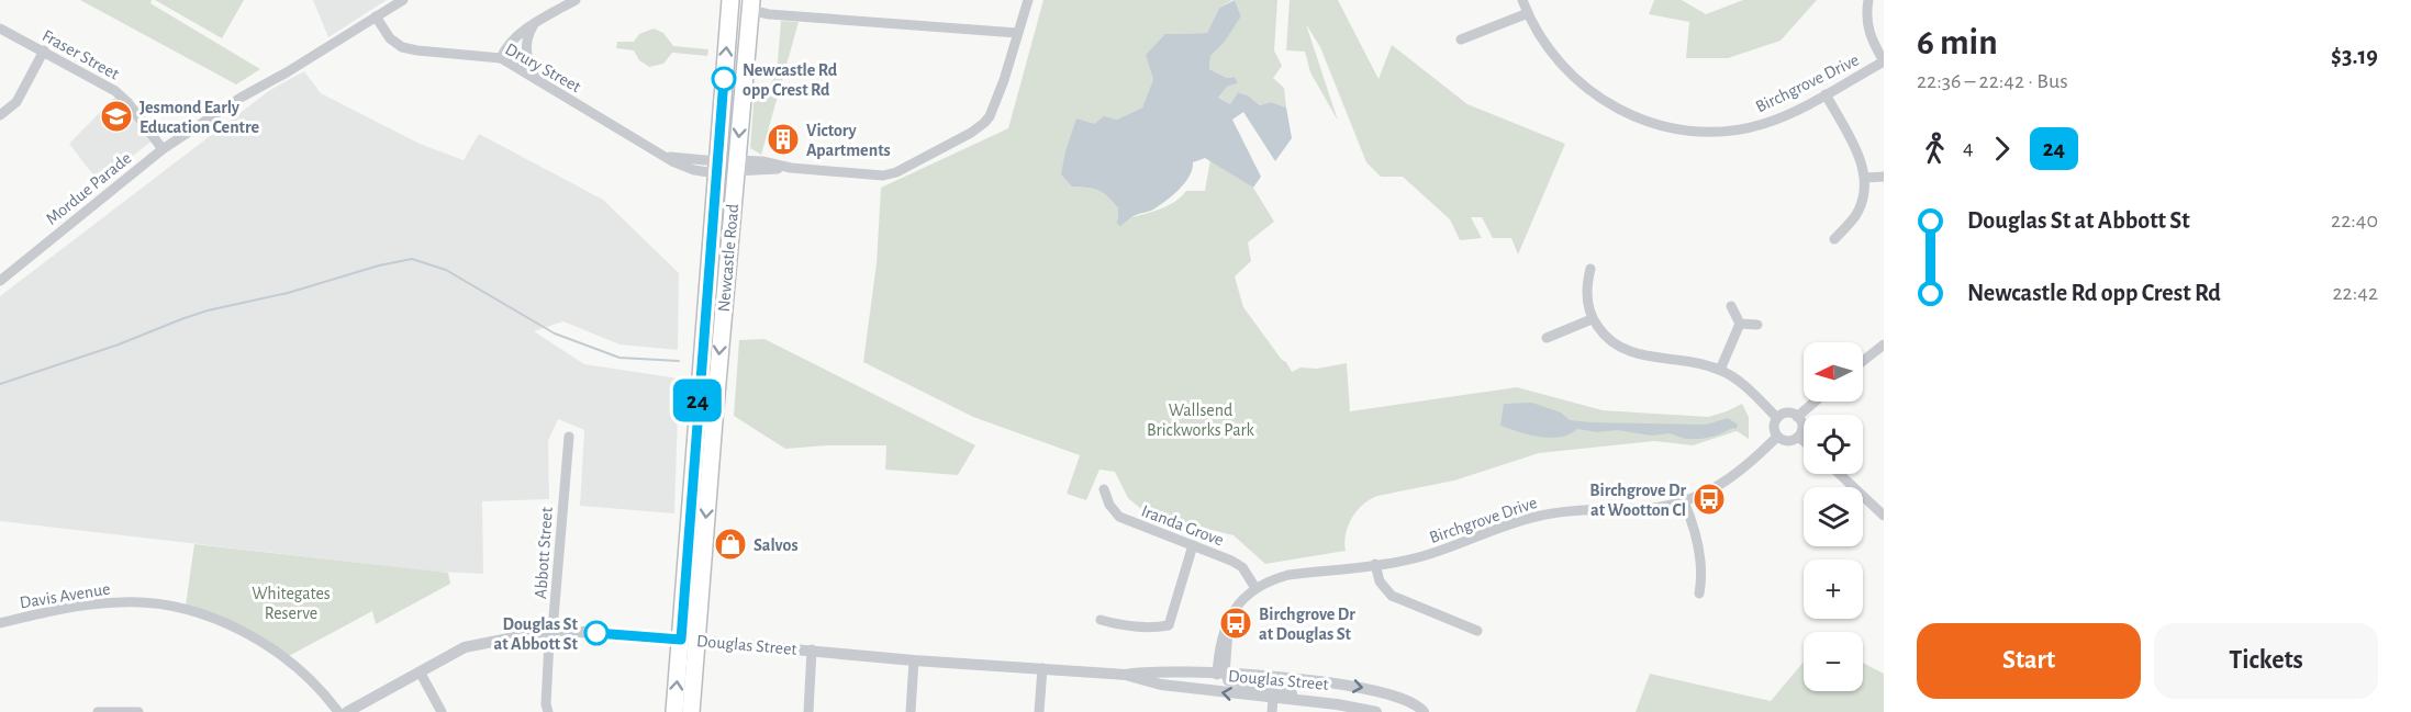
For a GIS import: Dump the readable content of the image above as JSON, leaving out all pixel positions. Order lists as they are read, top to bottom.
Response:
{
  "streets": {
    "highway": ["Newcastle Road"],
    "street": [
      "Fraser Street",
      "Drury Street",
      "Birchgrove Drive",
      "Mordue Parade",
      "Iranda Grove",
      "Abbott Street",
      "Davis Avenue",
      "Douglas Street"
    ]
  },
  "crossings": [
    ["Fraser Street", "Mordue Parade"],
    ["Drury Street", "Mordue Parade"],
    ["Drury Street", "Newcastle Road"],
    ["Birchgrove Drive", "Iranda Grove"],
    ["Birchgrove Drive", "Douglas Street"],
    ["Newcastle Road", "Douglas Street"],
    ["Abbott Street", "Douglas Street"]
  ],
  "parks": ["Wallsend Brickworks Park", "Whitegates Reserve"],
  "places": {
    "other": ["Newcastle Rd opp Crest Rd", "Douglas St at Abbott St"],
    "school or university": ["Jesmond Early Education Centre"],
    "building": ["Victory Apartments"],
    "bus stop": ["Birchgrove Dr at Wootton Cl", "Birchgrove Dr at Douglas St"],
    "shop": ["Salvos"]
  },
  "lines": ["bus line 24"],
  "north": "left",
  "page": {
    "on_map": "24",
    "heading": ["6 min", "22:36 – 22:42 · Bus", "$3.19"],
    "legs": ["4", "24"],
    "list": [
      {
        "name": "Douglas St at Abbott St",
        "value": "22:40"
      },
      {
        "name": "Newcastle Rd opp Crest Rd",
        "value": "22:42"
      }
    ],
    "map_buttons": ["+", "−"],
    "buttons": ["Start", "Tickets"]
  }
}
